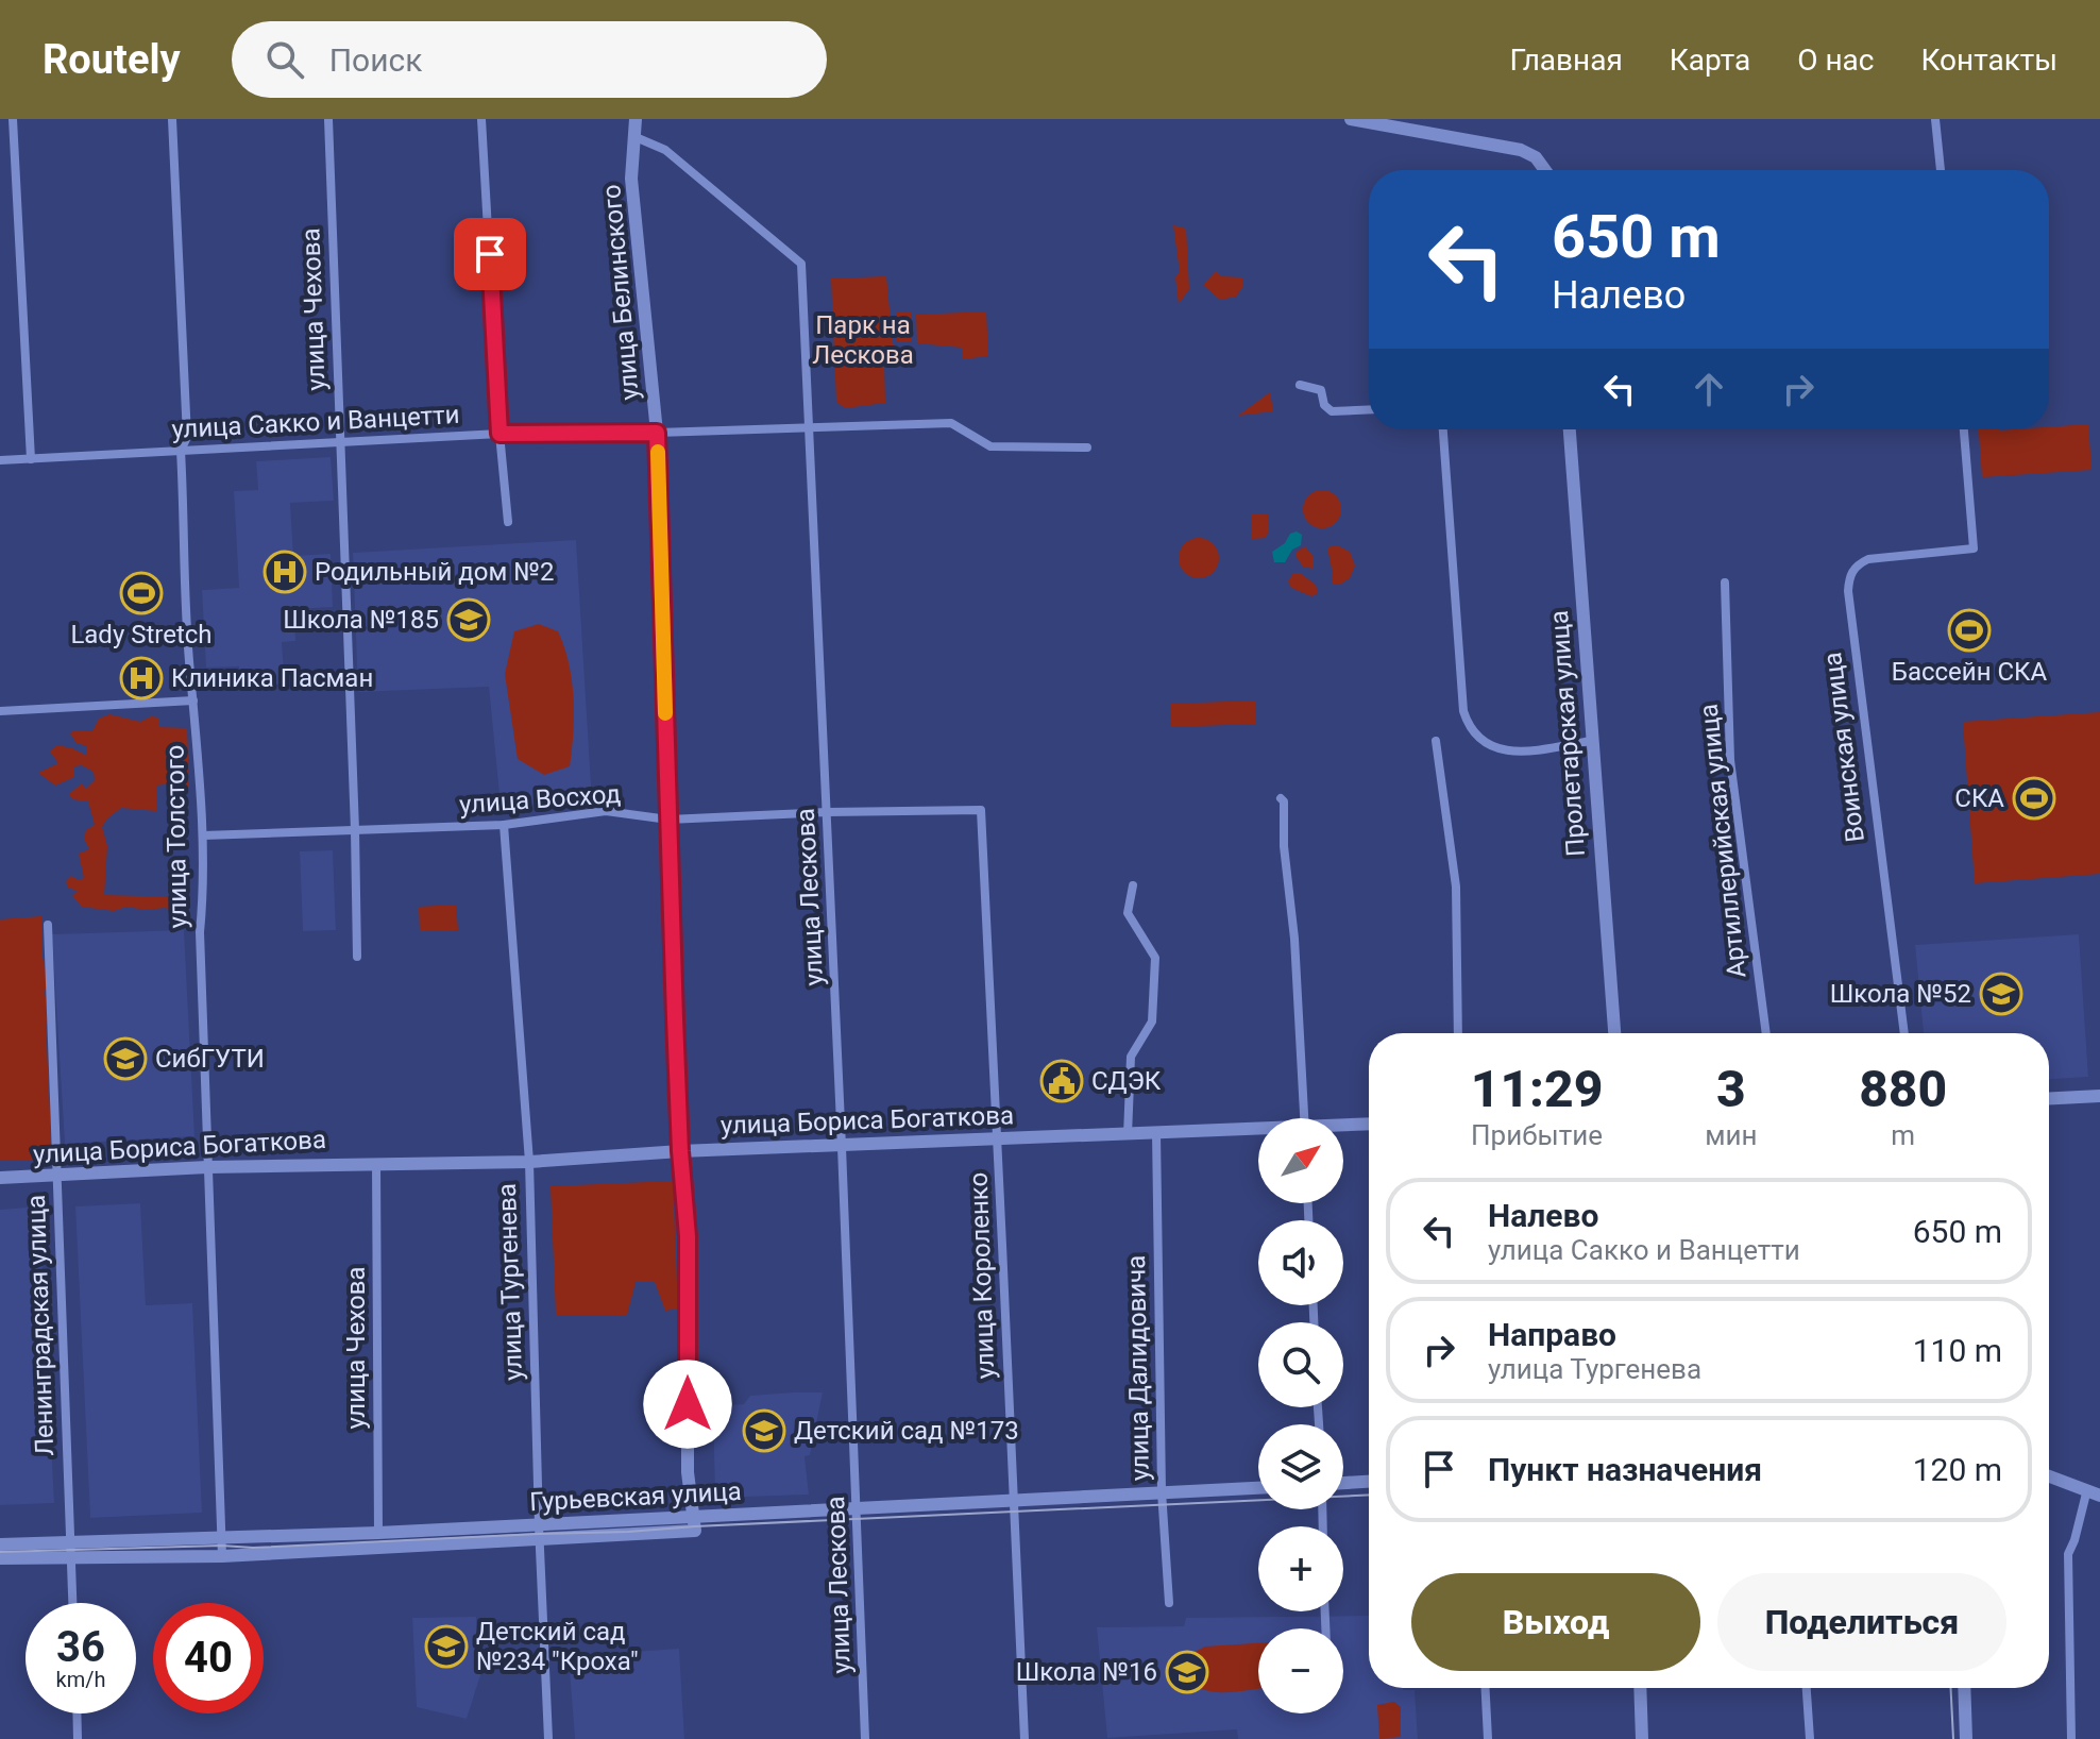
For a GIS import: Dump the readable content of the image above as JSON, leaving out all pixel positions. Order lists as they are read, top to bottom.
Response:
{
  "streets": {
    "street": [
      "улица Белинского",
      "улица Чехова",
      "улица Сакко и Ванцетти",
      "Пролетарская улица",
      "Воинская улица",
      "улица Восход",
      "улица Толстого",
      "Артиллерийская улица",
      "улица Лескова",
      "улица Бориса Богаткова",
      "улица Короленко",
      "улица Тургенева",
      "Ленинградская улица",
      "улица Далидовича",
      "Гурьевская улица"
    ]
  },
  "crossings": [
    ["улица Белинского", "улица Сакко и Ванцетти"],
    ["улица Белинского", "улица Восход"],
    ["улица Белинского", "улица Лескова"],
    ["улица Белинского", "улица Бориса Богаткова"],
    ["улица Белинского", "Гурьевская улица"],
    ["улица Чехова", "улица Сакко и Ванцетти"],
    ["улица Чехова", "улица Восход"],
    ["улица Чехова", "улица Бориса Богаткова"],
    ["улица Чехова", "Гурьевская улица"],
    ["улица Сакко и Ванцетти", "улица Толстого"],
    ["улица Сакко и Ванцетти", "улица Лескова"],
    ["улица Восход", "улица Толстого"],
    ["улица Восход", "улица Лескова"],
    ["улица Восход", "улица Короленко"],
    ["улица Восход", "улица Тургенева"],
    ["улица Толстого", "улица Бориса Богаткова"],
    ["улица Толстого", "Гурьевская улица"],
    ["улица Лескова", "улица Бориса Богаткова"],
    ["улица Лескова", "Гурьевская улица"],
    ["улица Бориса Богаткова", "улица Короленко"],
    ["улица Бориса Богаткова", "улица Тургенева"],
    ["улица Бориса Богаткова", "Ленинградская улица"],
    ["улица Бориса Богаткова", "улица Далидовича"],
    ["улица Короленко", "Гурьевская улица"],
    ["улица Тургенева", "Гурьевская улица"],
    ["Ленинградская улица", "Гурьевская улица"],
    ["улица Далидовича", "Гурьевская улица"]
  ],
  "parks": ["Парк на Лескова"],
  "places": {
    "hospital": ["Родильный дом №2", "Клиника Пасман"],
    "sports": ["Lady Stretch", "Бассейн СКА", "СКА"],
    "school or university": [
      "Школа №185",
      "Школа №52",
      "СибГУТИ",
      "Детский сад №173",
      "Детский сад №234 \"Кроха\"",
      "Школа №16"
    ],
    "public building": ["СДЭК"]
  },
  "north": "top right",
  "page": {
    "header": "Routely",
    "search": "Поиск",
    "nav": [
      "Главная",
      "Карта",
      "О нас",
      "Контакты"
    ],
    "turn": ["650 m", "Налево"],
    "eta": [
      "11:29",
      "Прибытие",
      "3",
      "мин",
      "880",
      "m"
    ],
    "map_buttons": ["+", "−"],
    "list": [
      {
        "name": "Налево",
        "note": "улица Сакко и Ванцетти",
        "value": "650 m"
      },
      {
        "name": "Направо",
        "note": "улица Тургенева",
        "value": "110 m"
      },
      {
        "name": "Пункт назначения",
        "value": "120 m"
      }
    ],
    "buttons": ["Выход", "Поделиться"],
    "speed": "36 km/h",
    "limit": "40"
  }
}
